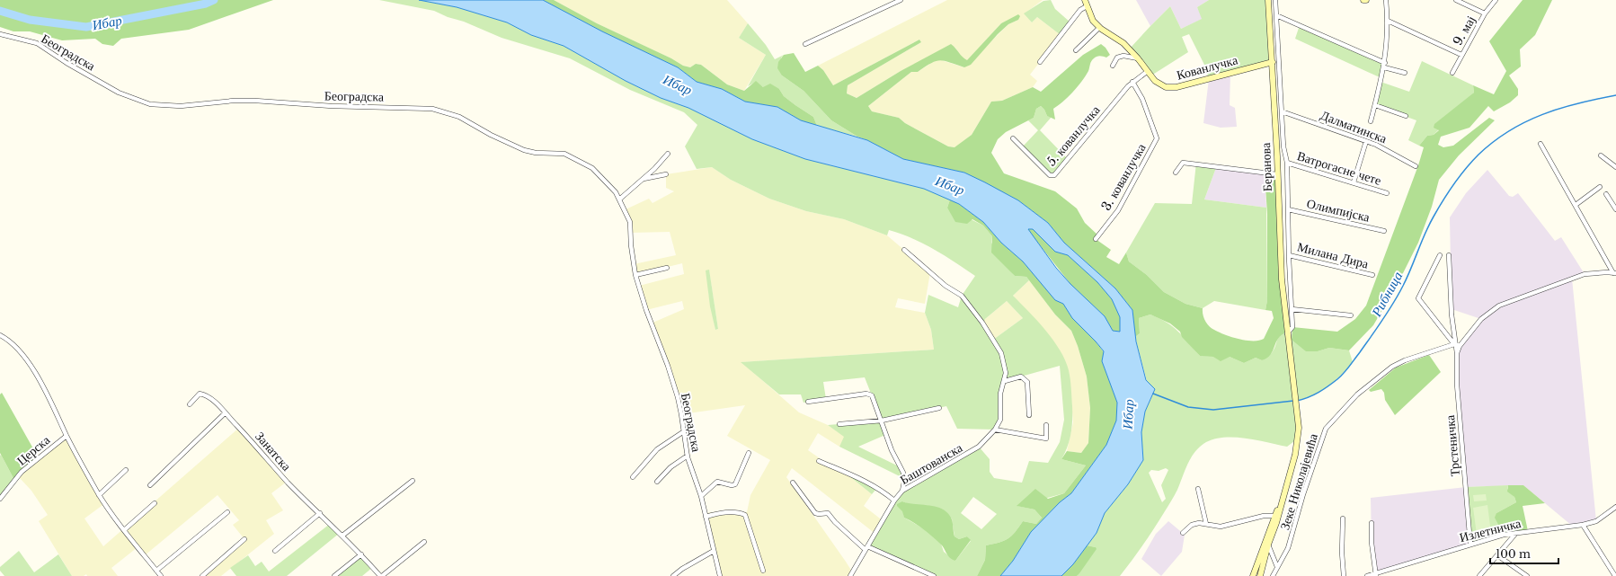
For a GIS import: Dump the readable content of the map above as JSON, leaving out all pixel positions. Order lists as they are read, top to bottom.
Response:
{
  "streets": {
    "main road": ["Кованлучка", "Беранова"],
    "street": [
      "9. мај",
      "Београдска",
      "Далматинска",
      "5. кованлучка",
      "Ватрогасне чете",
      "3. кованлучка",
      "Олимпијска",
      "Милана Дира",
      "Трстеничка",
      "Церска",
      "Занатска",
      "Баштованска",
      "Зеке Николајевића",
      "Излетничка"
    ]
  },
  "crossings": [
    ["Кованлучка", "5. кованлучка"],
    ["Кованлучка", "Беранова"],
    ["Далматинска", "Беранова"],
    ["5. кованлучка", "3. кованлучка"],
    ["Беранова", "Ватрогасне чете"],
    ["Беранова", "Олимпијска"],
    ["Беранова", "Милана Дира"],
    ["Трстеничка", "Излетничка"]
  ],
  "water": ["Ибар", "Рибница"],
  "scale_bar": "100 m"
}
